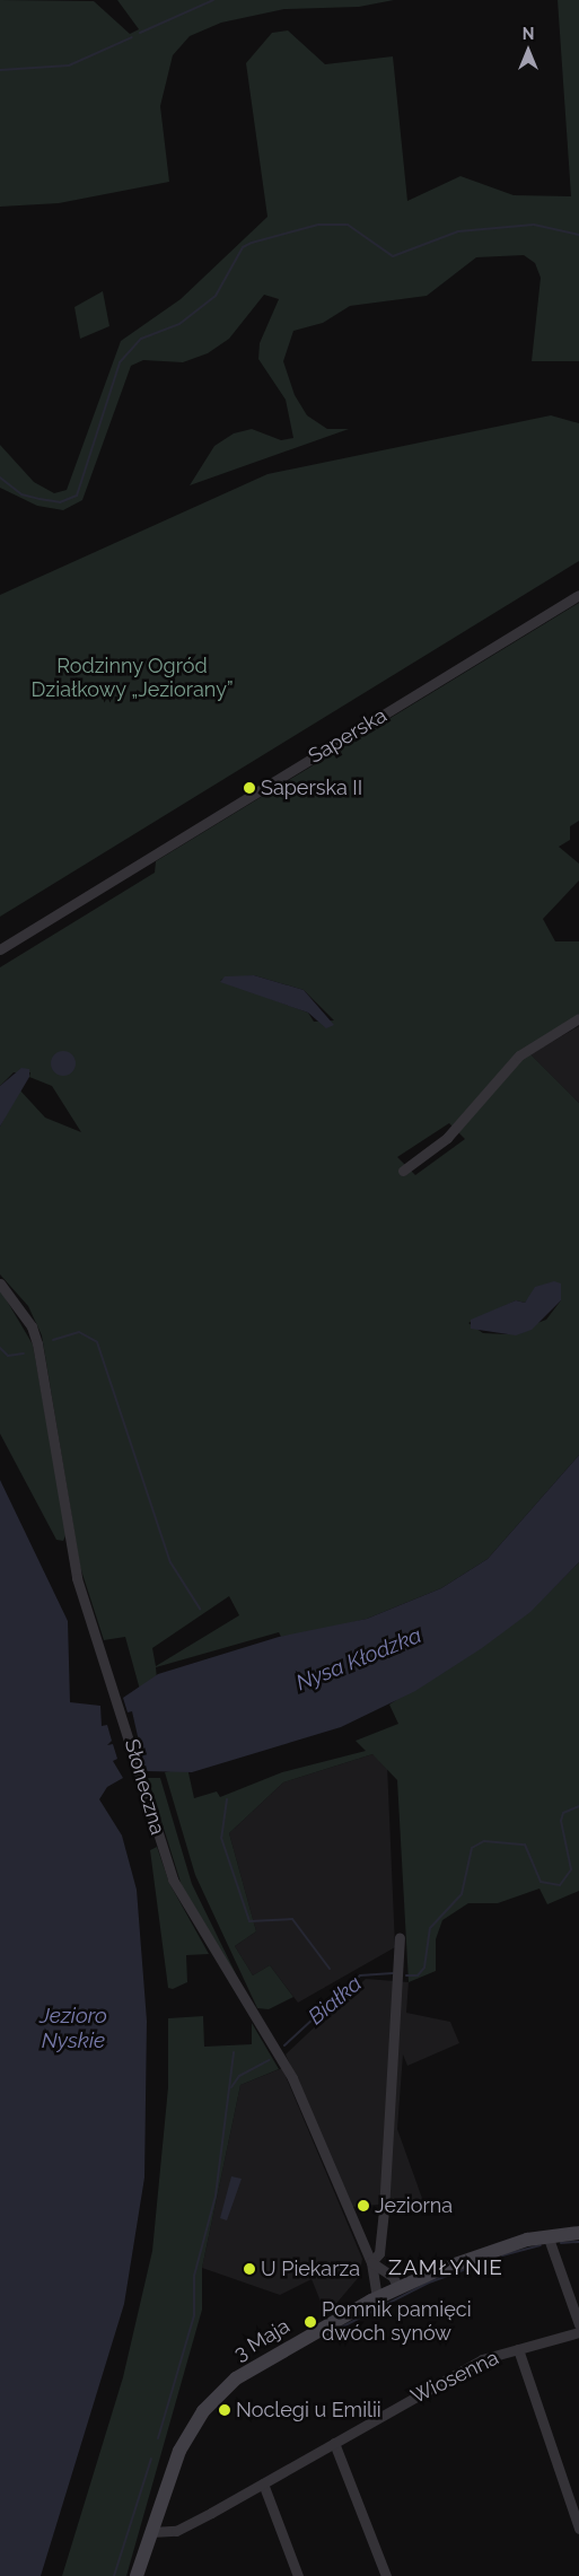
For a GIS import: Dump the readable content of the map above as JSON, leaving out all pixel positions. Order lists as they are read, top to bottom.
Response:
{
  "streets": {
    "street": [
      "Saperska",
      "Słoneczna",
      "3 Maja",
      "Wiosenna"
    ]
  },
  "crossings": [
    ["Słoneczna", "3 Maja"],
    ["3 Maja", "Wiosenna"]
  ],
  "districts": ["ZAMŁYNIE"],
  "water": ["Nysa Kłodzka", "Białka", "Jezioro Nyskie"],
  "parks": ["Rodzinny Ogród Działkowy „Jeziorany”"],
  "places": [
    "Saperska II",
    "Jeziorna",
    "U Piekarza",
    "Pomnik pamięci dwóch synów",
    "Noclegi u Emilii"
  ],
  "north": "top"
}
